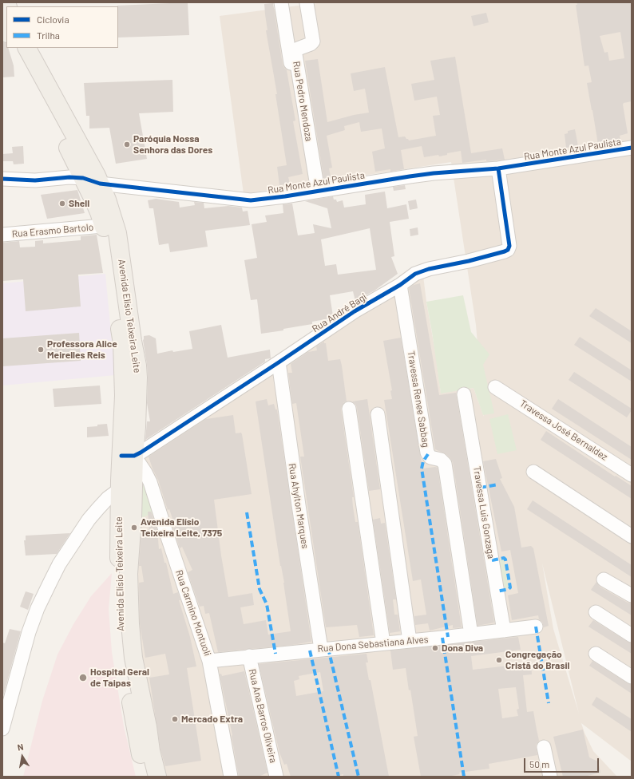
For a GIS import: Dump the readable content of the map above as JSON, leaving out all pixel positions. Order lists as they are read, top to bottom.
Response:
{
  "streets": {
    "main road": ["Avenida Elísio Teixeira Leite"],
    "street": [
      "Rua Pedro Mendoza",
      "Rua Monte Azul Paulista",
      "Rua Erasmo Bartolo",
      "Rua André Bagi",
      "Travessa Renee Sabbag",
      "Travessa José Bernaldez",
      "Rua Ahylton Marques",
      "Travessa Luis Gonzaga",
      "Rua Carmino Montuoli",
      "Rua Dona Sebastiana Alves",
      "Rua Ana Barros Oliveira"
    ]
  },
  "crossings": [
    ["Rua Pedro Mendoza", "Rua Monte Azul Paulista"],
    ["Rua Monte Azul Paulista", "Rua André Bagi"],
    ["Rua Monte Azul Paulista", "Avenida Elísio Teixeira Leite"],
    ["Rua Erasmo Bartolo", "Avenida Elísio Teixeira Leite"],
    ["Rua André Bagi", "Avenida Elísio Teixeira Leite"],
    ["Rua André Bagi", "Travessa Renee Sabbag"],
    ["Rua André Bagi", "Rua Ahylton Marques"],
    ["Rua André Bagi", "Rua Carmino Montuoli"],
    ["Avenida Elísio Teixeira Leite", "Rua Carmino Montuoli"],
    ["Travessa Renee Sabbag", "Rua Dona Sebastiana Alves"],
    ["Rua Ahylton Marques", "Rua Dona Sebastiana Alves"],
    ["Travessa Luis Gonzaga", "Rua Dona Sebastiana Alves"],
    ["Rua Carmino Montuoli", "Rua Dona Sebastiana Alves"],
    ["Rua Dona Sebastiana Alves", "Rua Ana Barros Oliveira"]
  ],
  "places": [
    "Paróquia Nossa Senhora das Dores",
    "Shell",
    "Professora Alice Meirelles Reis",
    "Avenida Elísio Teixeira Leite, 7375",
    "Dona Diva",
    "Congregação Cristã do Brasil",
    "Hospital Geral de Taipas",
    "Mercado Extra"
  ],
  "legend": ["Ciclovia", "Trilha"],
  "scale_bar": "50 m",
  "north": "top"
}
